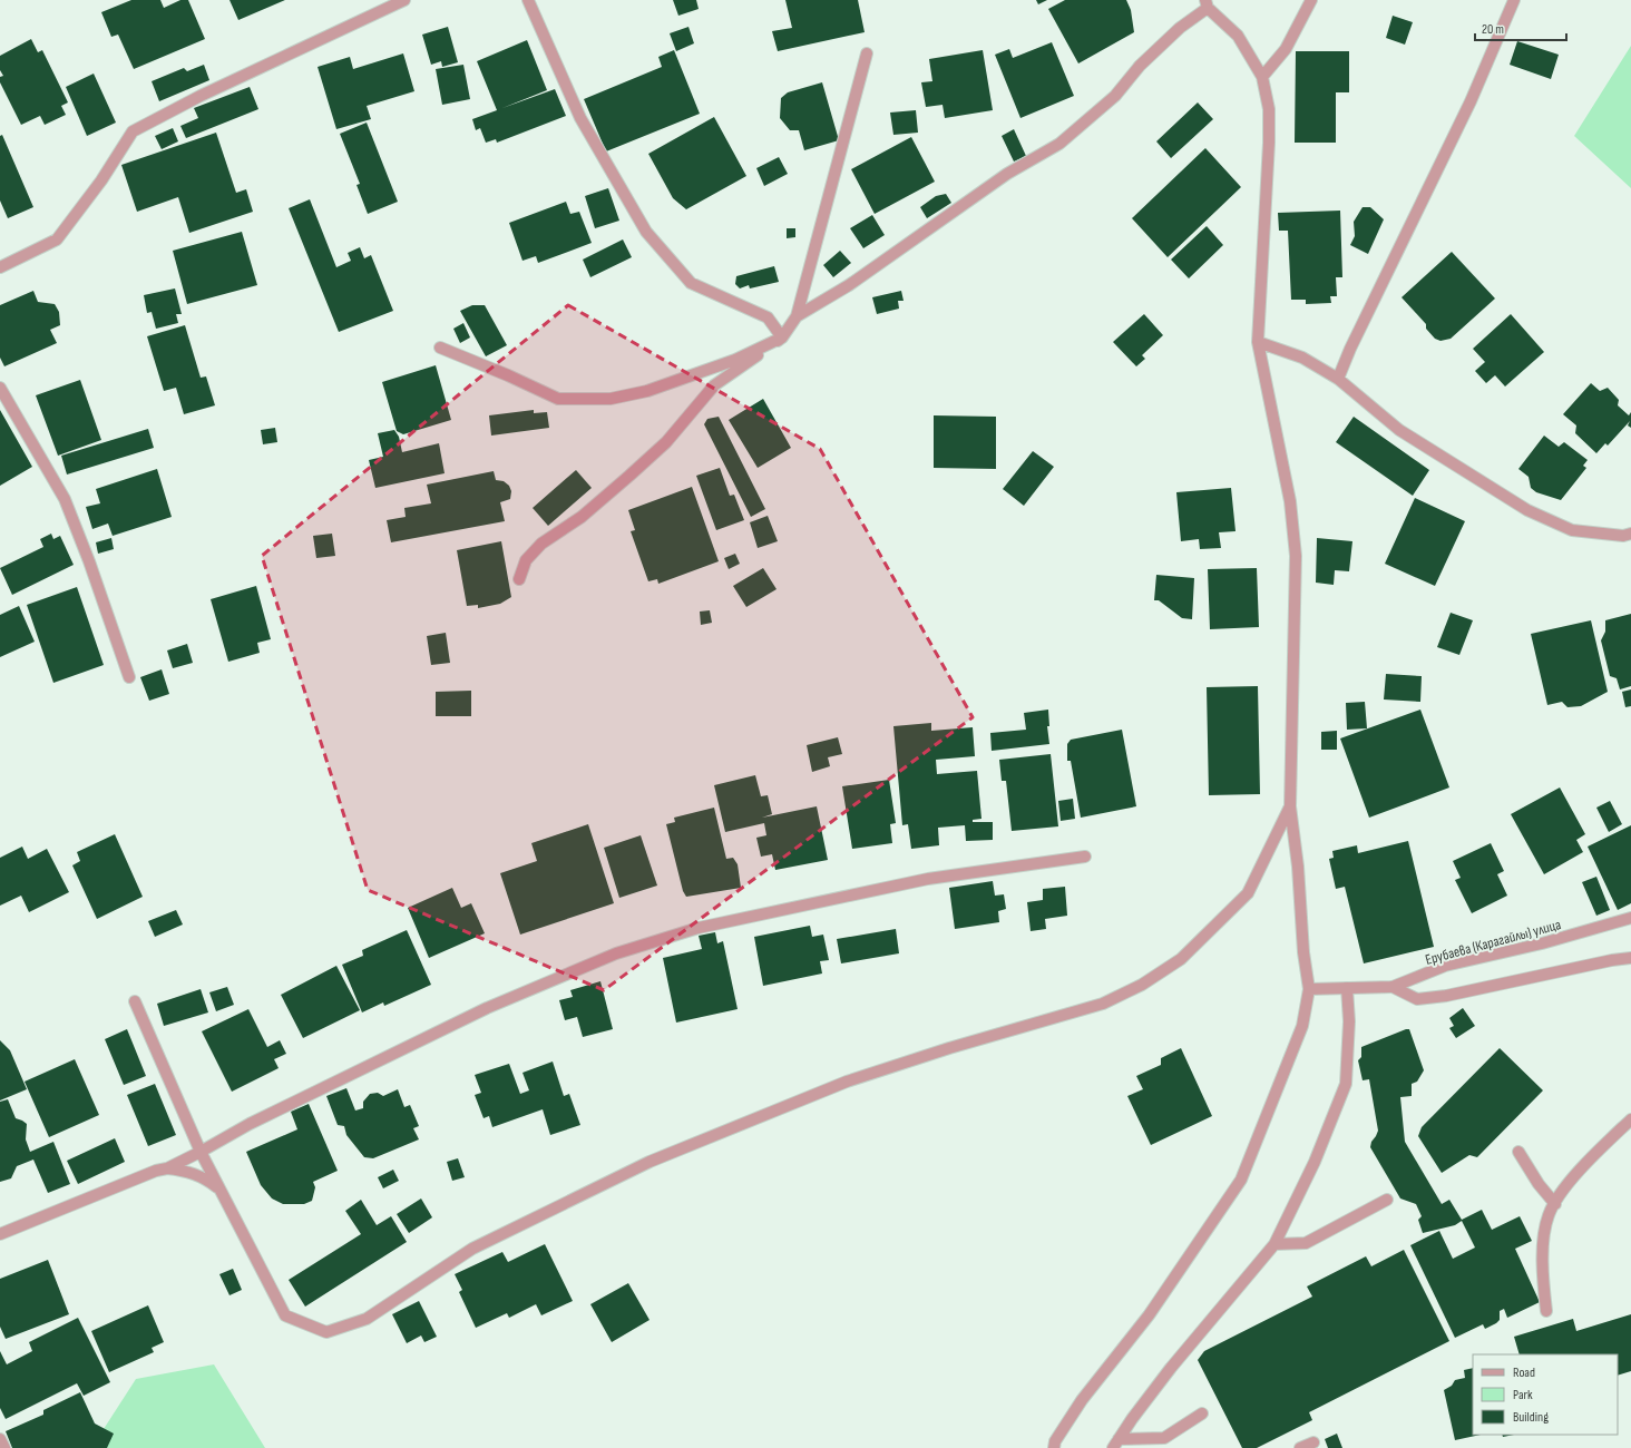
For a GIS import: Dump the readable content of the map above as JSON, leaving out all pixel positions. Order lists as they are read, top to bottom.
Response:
{
  "streets": {
    "street": ["Ерубаева (Карагайлы) улица"]
  },
  "legend": ["Road", "Park", "Building"],
  "scale_bar": "20 m"
}
